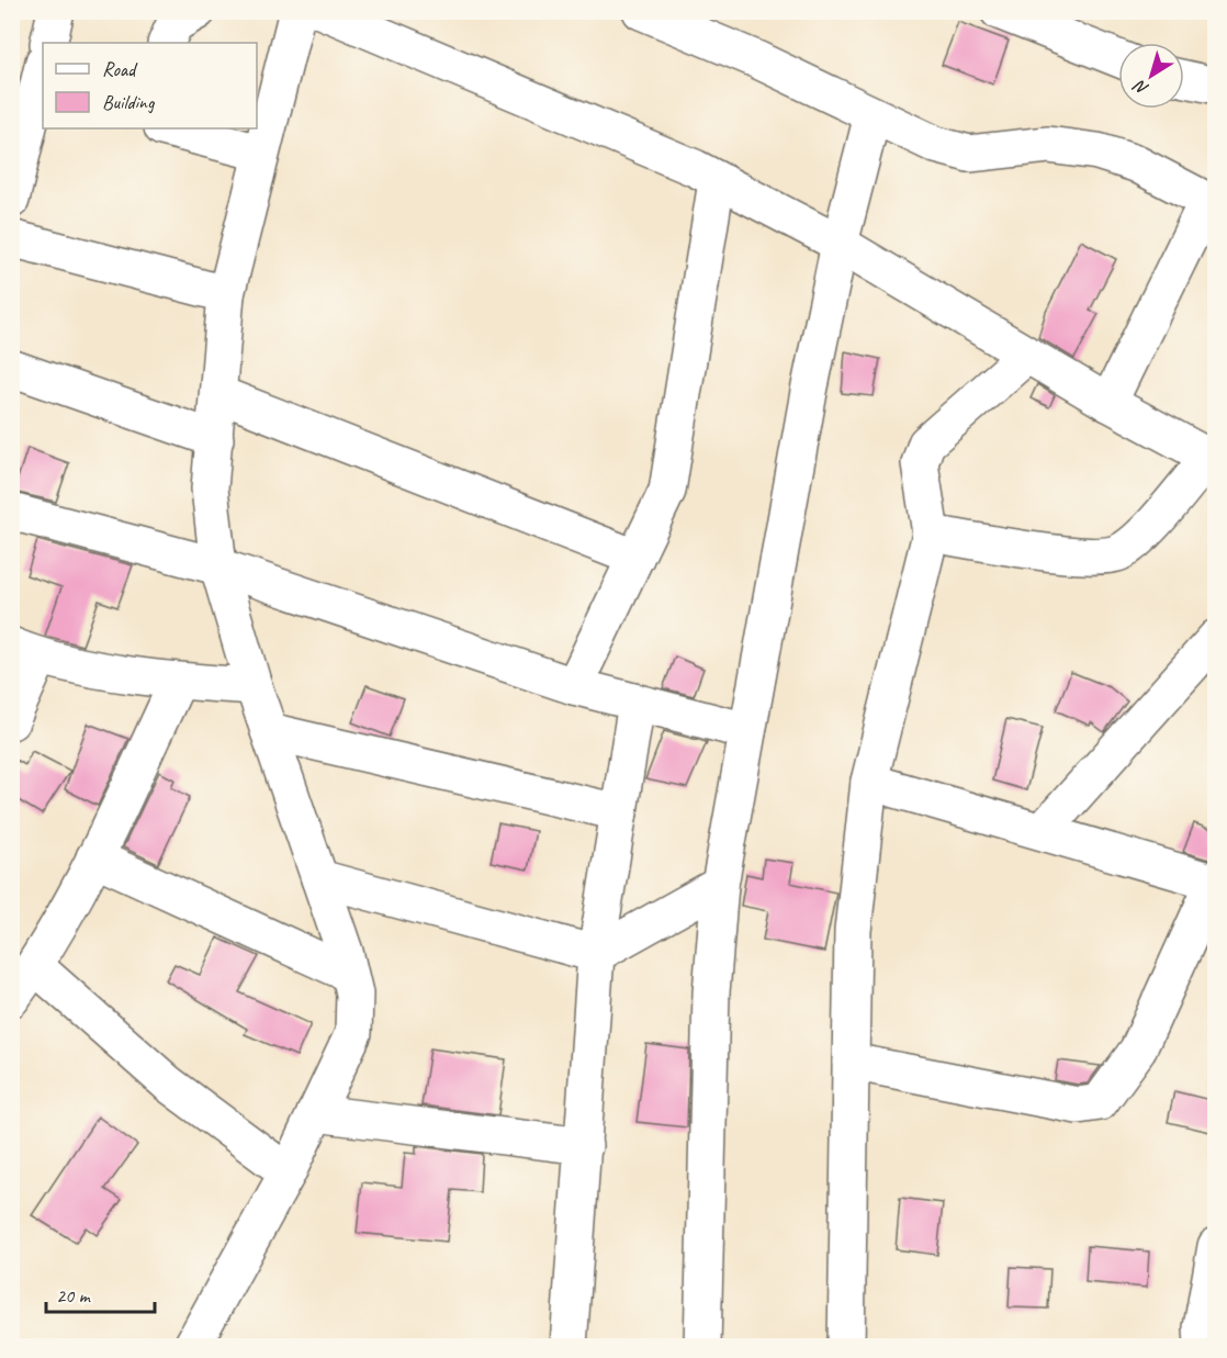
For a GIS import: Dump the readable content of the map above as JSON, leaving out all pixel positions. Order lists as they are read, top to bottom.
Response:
{
  "legend": ["Road", "Building"],
  "scale_bar": "20 m",
  "north": "bottom left"
}
